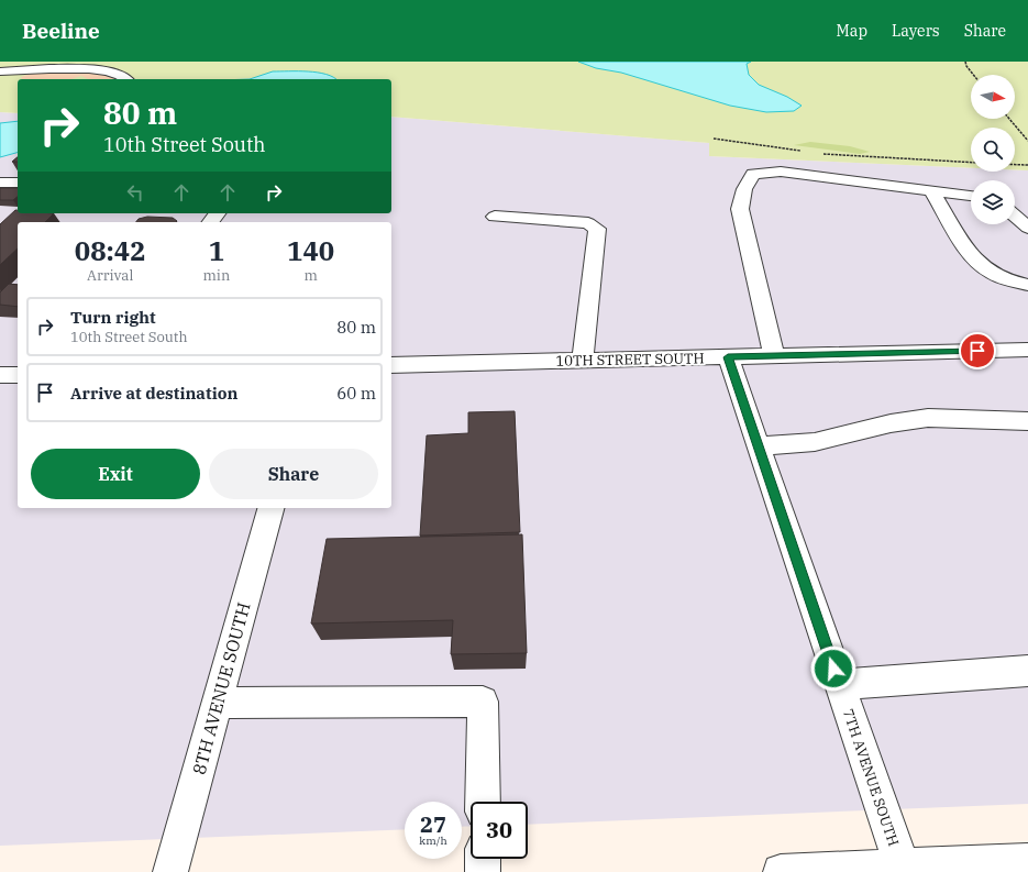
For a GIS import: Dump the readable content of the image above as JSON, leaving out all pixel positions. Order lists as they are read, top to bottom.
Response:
{
  "streets": {
    "street": ["10TH STREET SOUTH", "8TH AVENUE SOUTH", "7TH AVENUE SOUTH"]
  },
  "crossings": [
    ["10TH STREET SOUTH", "7TH AVENUE SOUTH"]
  ],
  "north": "right",
  "page": {
    "header": "Beeline",
    "nav": ["Map", "Layers", "Share"],
    "turn": ["80 m", "10th Street South"],
    "eta": [
      "08:42",
      "Arrival",
      "1",
      "min",
      "140",
      "m"
    ],
    "list": [
      {
        "name": "Turn right",
        "note": "10th Street South",
        "value": "80 m"
      },
      {
        "name": "Arrive at destination",
        "value": "60 m"
      }
    ],
    "buttons": ["Exit", "Share"],
    "speed": "27 km/h",
    "limit": "30"
  }
}
